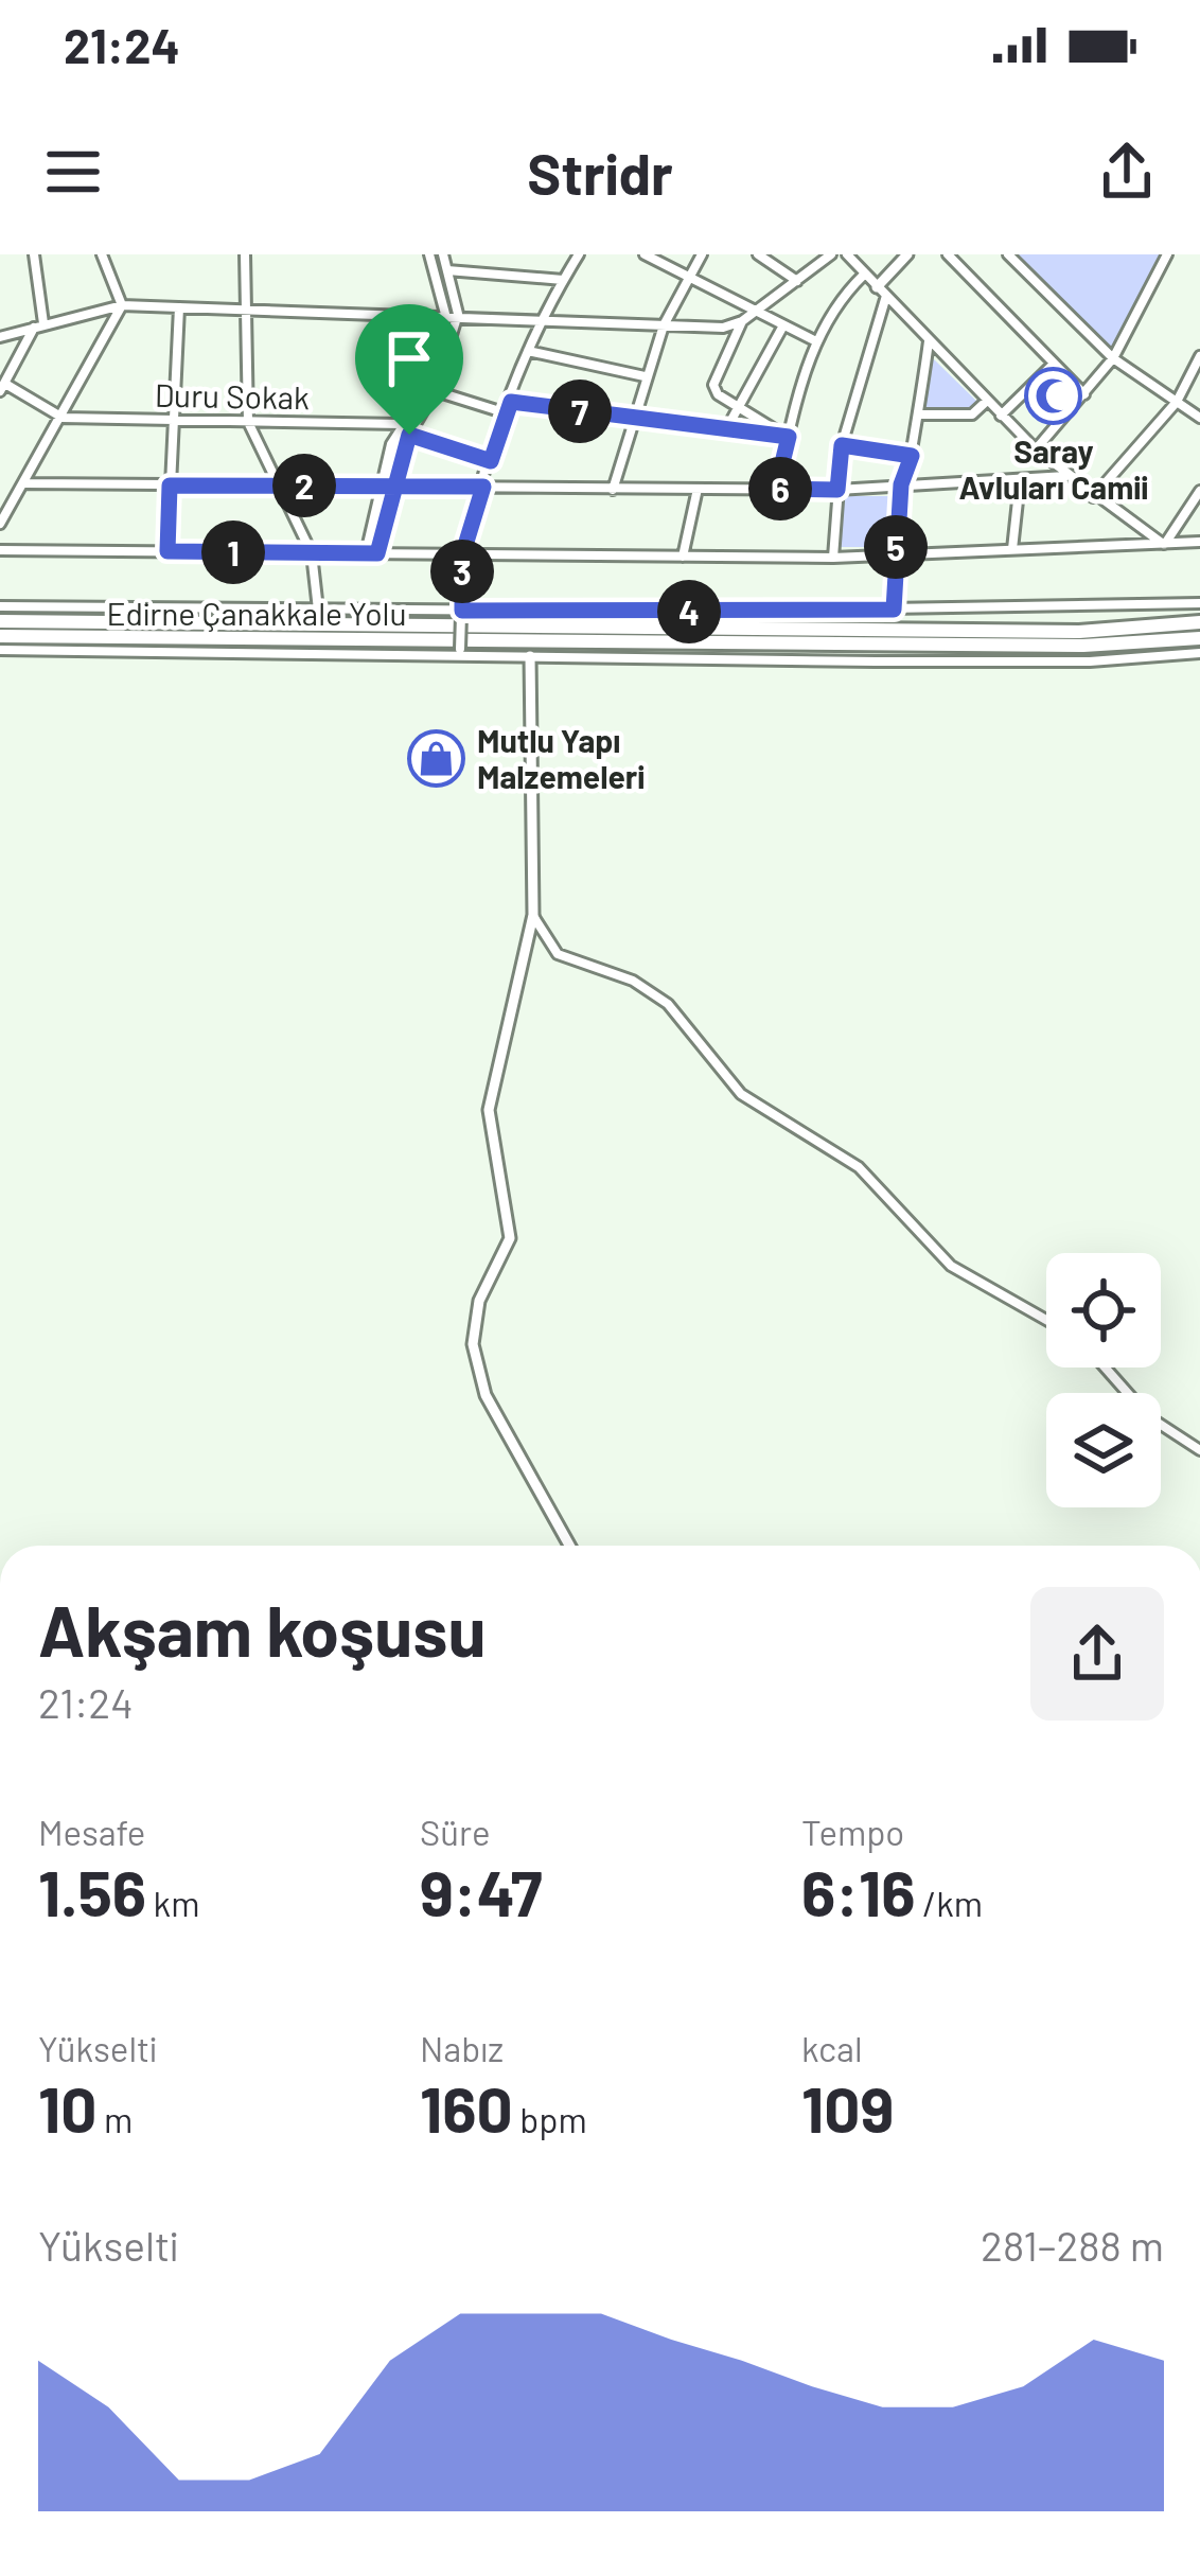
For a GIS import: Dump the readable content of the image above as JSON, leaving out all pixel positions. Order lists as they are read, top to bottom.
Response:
{
  "streets": {
    "highway": ["Edirne Çanakkale Yolu"],
    "street": ["Duru Sokak"]
  },
  "places": {
    "mosque": ["Saray Avluları Camii"],
    "shop": ["Mutlu Yapı Malzemeleri"]
  },
  "page": {
    "status": "21:24",
    "header": "Stridr",
    "pins": [
      "7",
      "2",
      "6",
      "5",
      "1",
      "3",
      "4"
    ],
    "heading": ["Akşam koşusu", "21:24"],
    "stats": [
      ["Mesafe", "1.56 km"],
      ["Süre", "9:47"],
      ["Tempo", "6:16 /km"],
      ["Yükselti", "10 m"],
      ["Nabız", "160 bpm"],
      ["kcal", "109"]
    ],
    "chart": ["Yükselti", "281–288 m"]
  }
}
